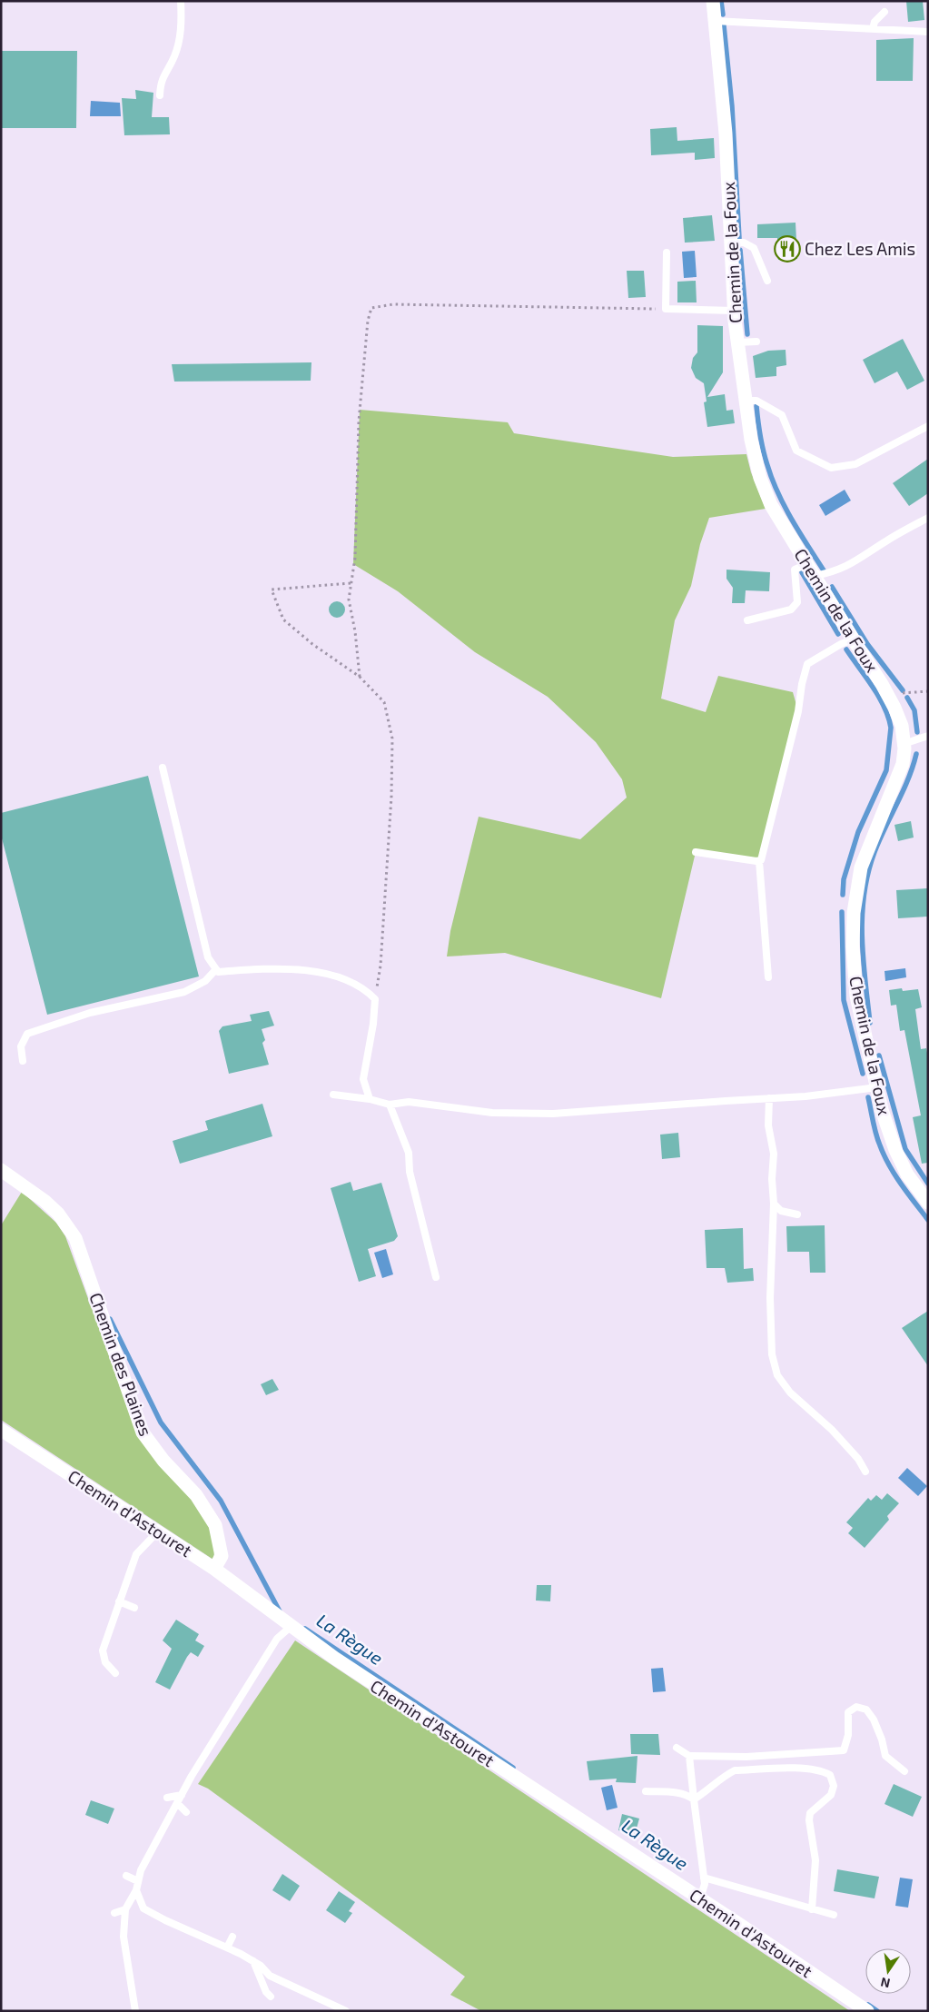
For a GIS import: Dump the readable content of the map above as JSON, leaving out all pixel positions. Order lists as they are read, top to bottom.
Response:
{
  "streets": {
    "street": ["Chemin de la Foux", "Chemin des Plaines", "Chemin d'Astouret"]
  },
  "crossings": [
    ["Chemin des Plaines", "Chemin d'Astouret"]
  ],
  "water": ["La Règue"],
  "places": {
    "restaurant": ["Chez Les Amis"]
  },
  "north": "bottom"
}
